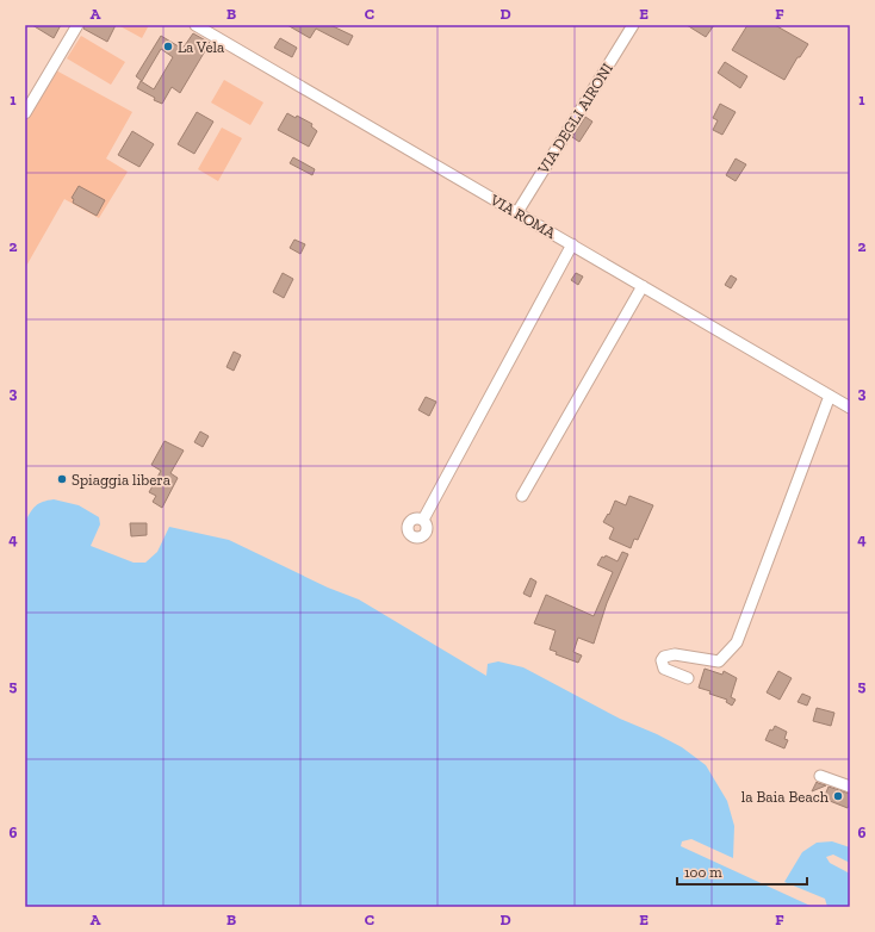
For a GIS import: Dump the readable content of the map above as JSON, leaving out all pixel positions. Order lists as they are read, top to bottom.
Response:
{
  "streets": {
    "street": ["VIA DEGLI AIRONI", "VIA ROMA"]
  },
  "crossings": [
    ["VIA DEGLI AIRONI", "VIA ROMA"]
  ],
  "places": ["La Vela", "Spiaggia libera", "la Baia Beach"],
  "scale_bar": "100 m",
  "grid": {
    "columns": [
      "A",
      "B",
      "C",
      "D",
      "E",
      "F"
    ],
    "rows": [
      "1",
      "2",
      "3",
      "4",
      "5",
      "6"
    ]
  }
}
